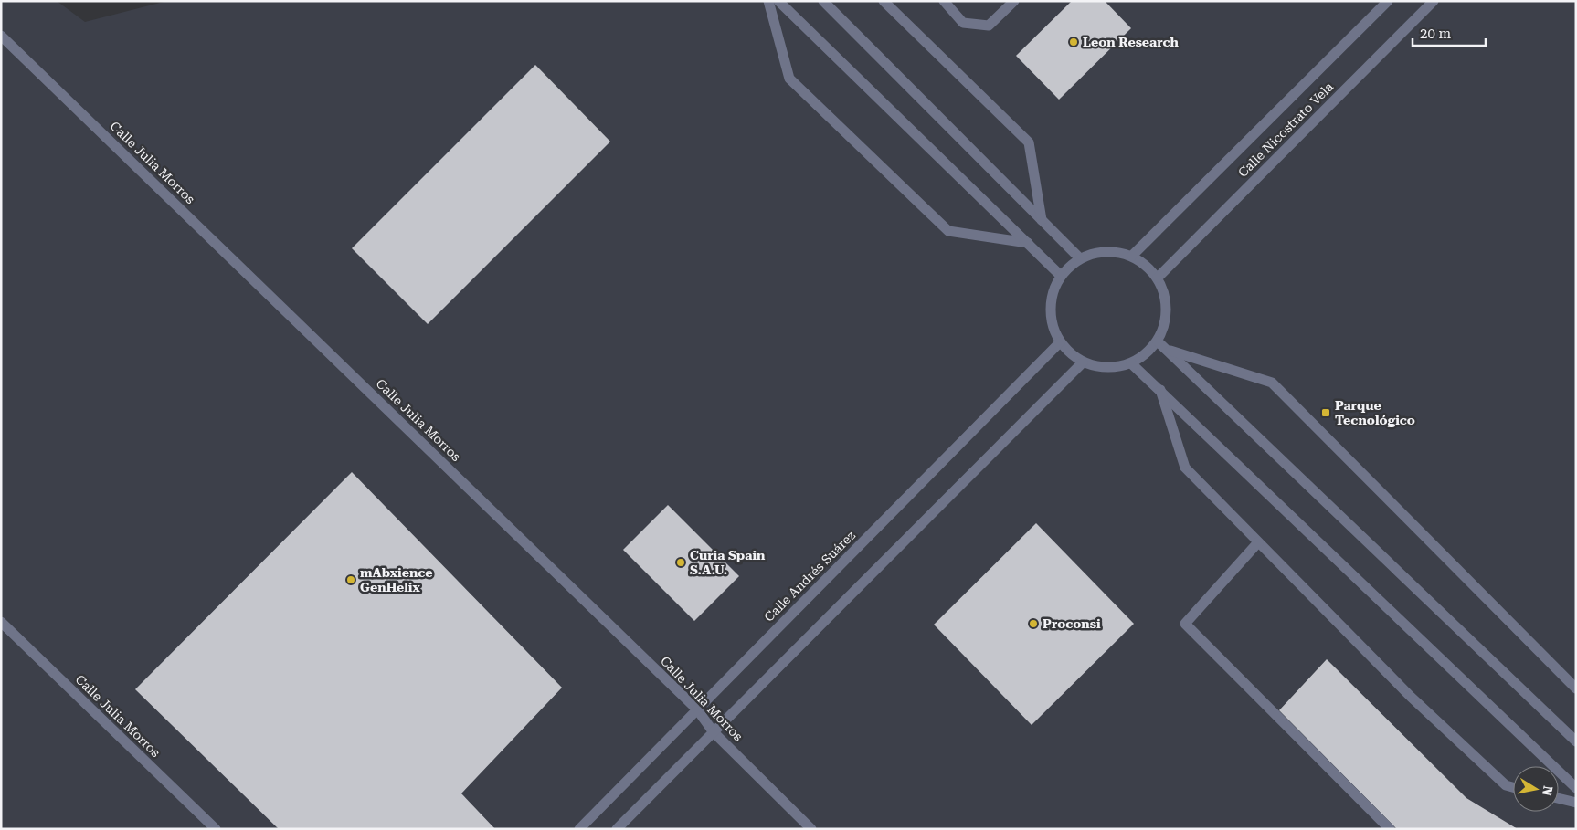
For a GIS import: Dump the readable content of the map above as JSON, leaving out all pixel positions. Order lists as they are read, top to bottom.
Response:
{
  "streets": {
    "lane": ["Calle Nicostrato Vela", "Calle Julia Morros", "Calle Andrés Suárez"]
  },
  "crossings": [
    ["Calle Nicostrato Vela", "Calle Andrés Suárez"],
    ["Calle Julia Morros", "Calle Andrés Suárez"]
  ],
  "places": {
    "other": [
      "Leon Research",
      "Curia Spain S.A.U.",
      "mAbxience GenHelix",
      "Proconsi"
    ],
    "transit": ["Parque Tecnológico"]
  },
  "scale_bar": "20 m",
  "north": "right"
}
